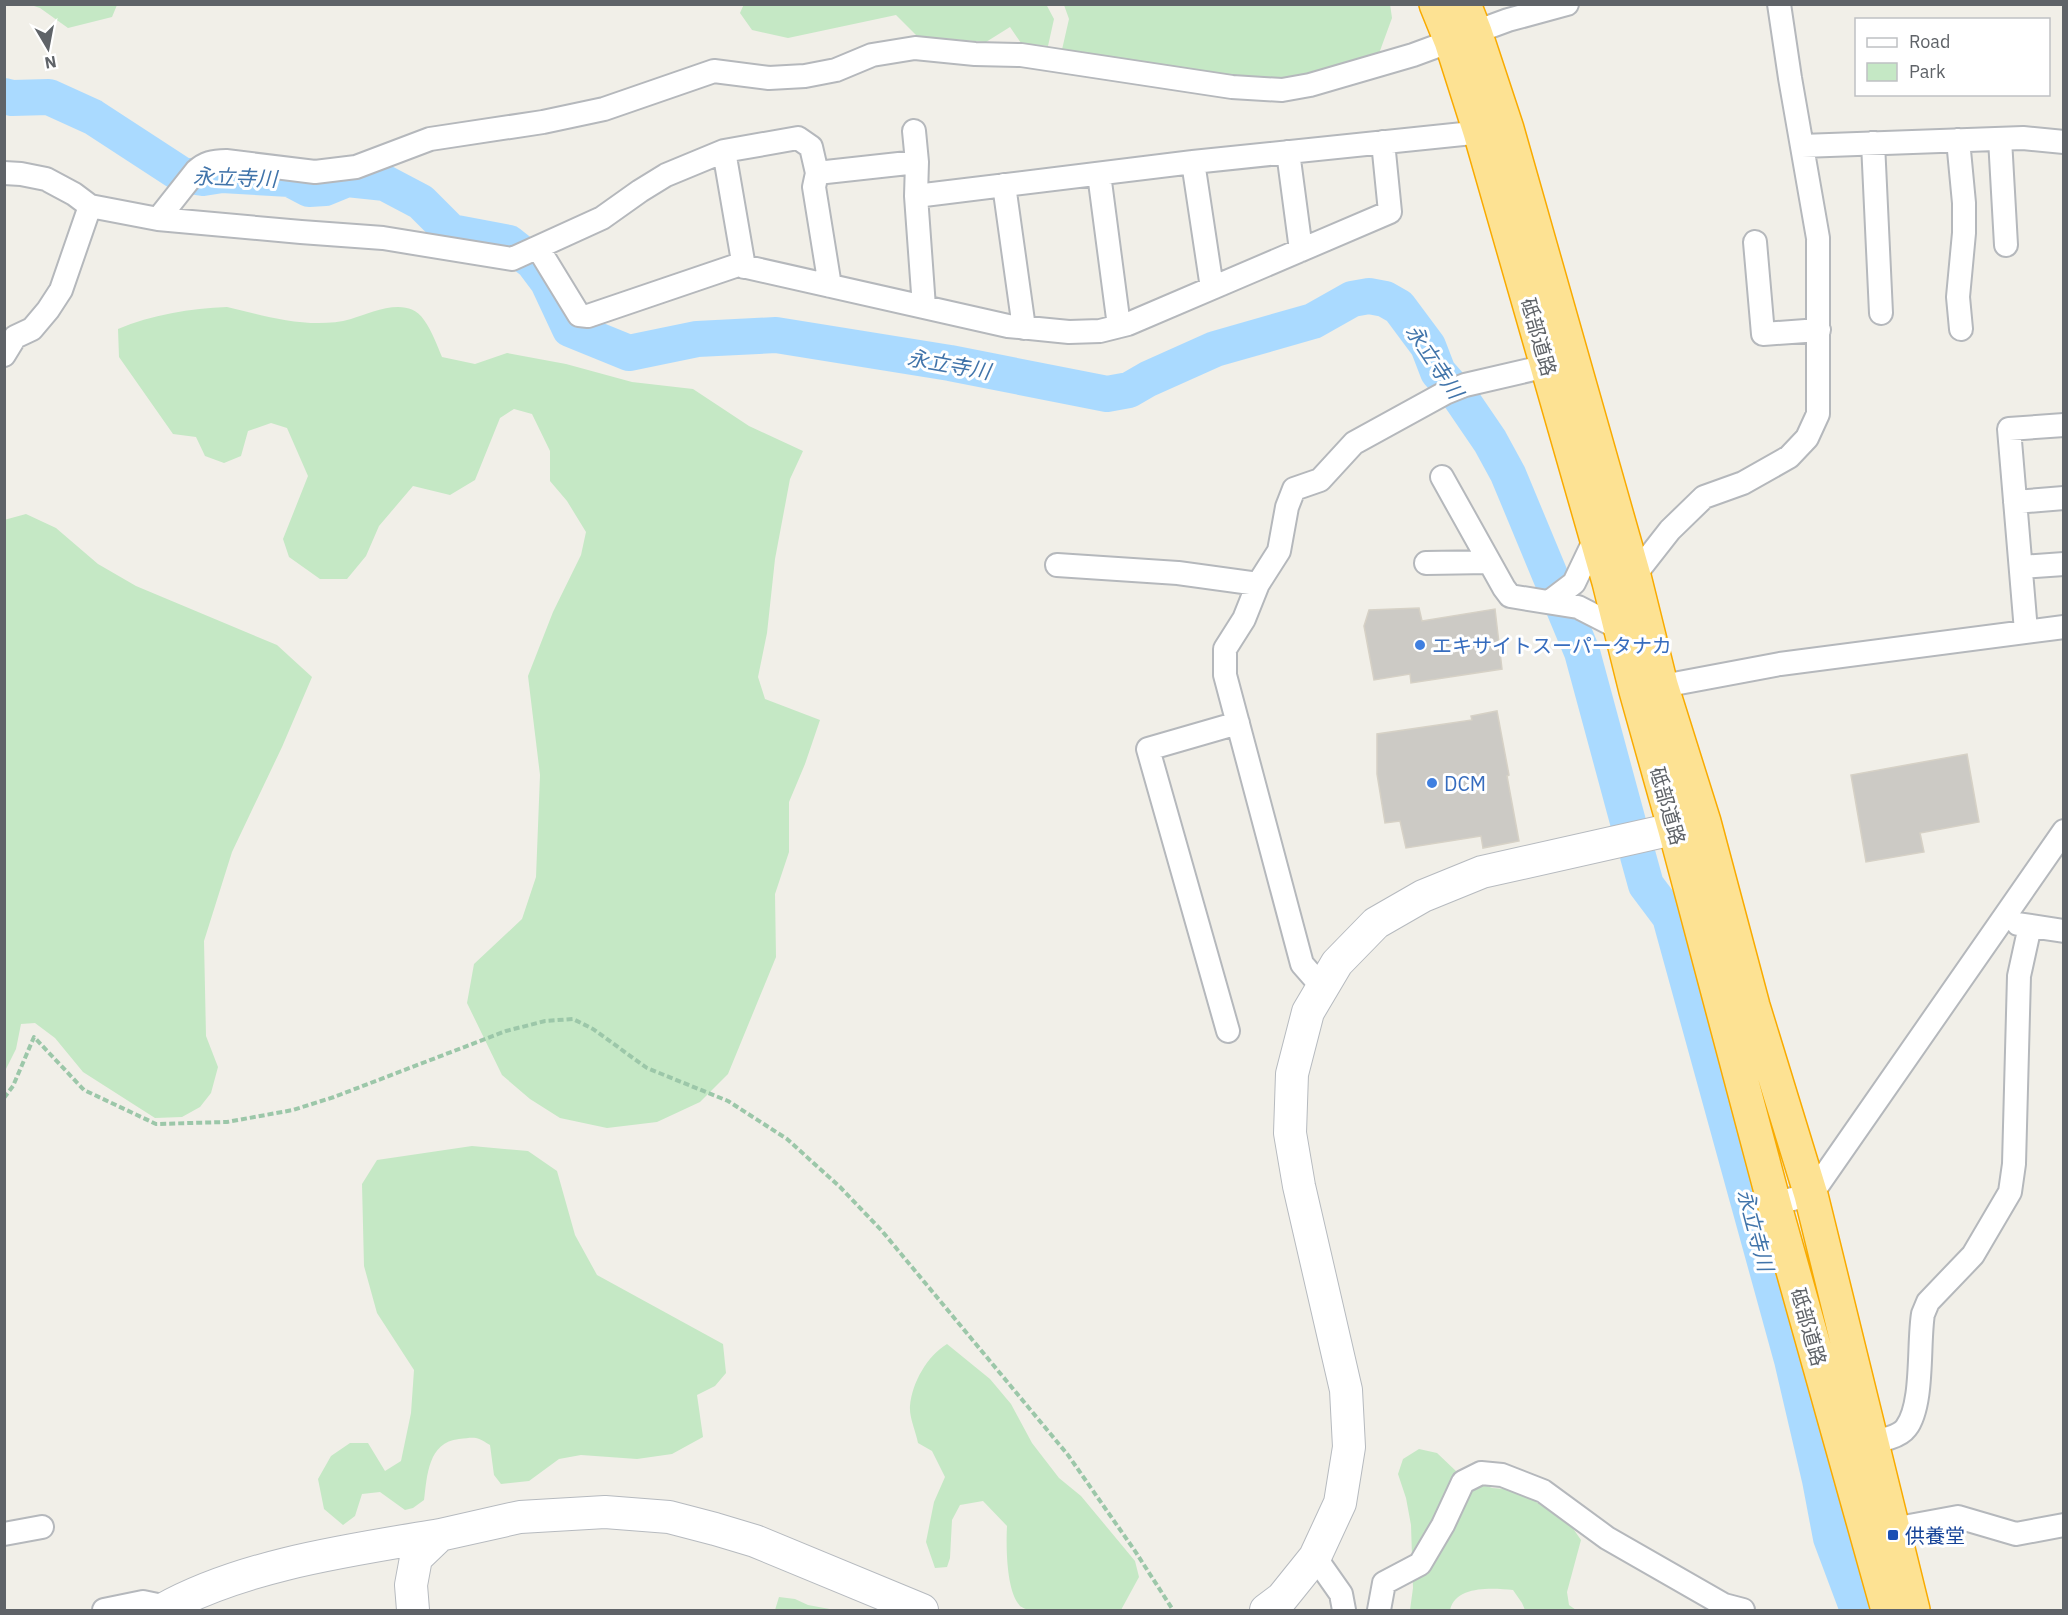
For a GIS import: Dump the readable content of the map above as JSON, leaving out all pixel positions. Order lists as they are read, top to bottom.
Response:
{
  "streets": {
    "highway": ["砥部道路"]
  },
  "water": ["永立寺川"],
  "places": {
    "other": ["エキサイトスーパータナカ", "DCM"],
    "transit": ["供養堂"]
  },
  "legend": ["Road", "Park"],
  "north": "bottom"
}
